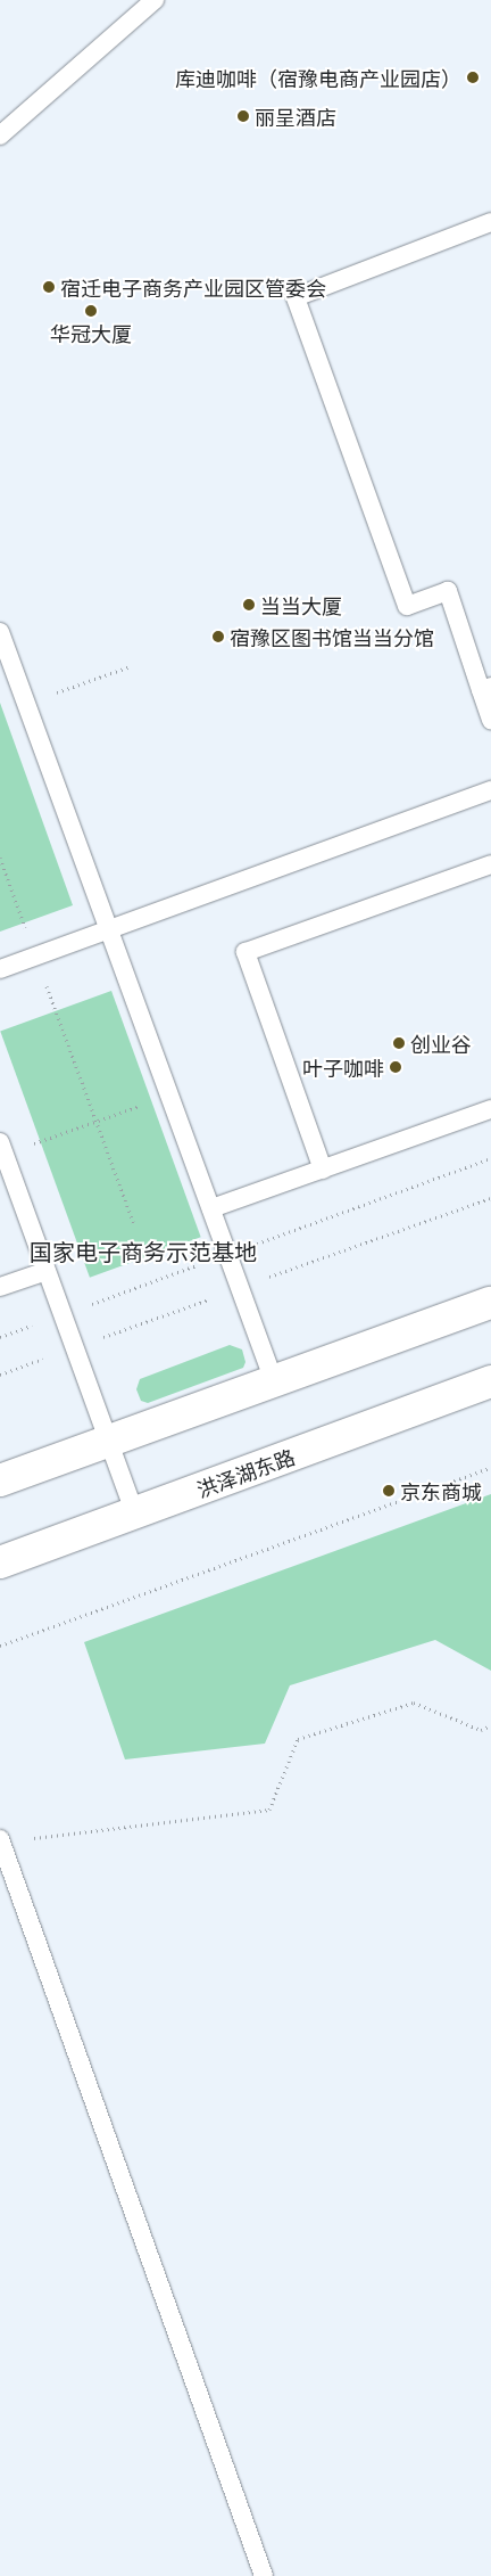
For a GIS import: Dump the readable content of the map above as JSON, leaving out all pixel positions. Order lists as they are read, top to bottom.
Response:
{
  "streets": {
    "main road": ["洪泽湖东路"]
  },
  "districts": ["国家电子商务示范基地"],
  "places": [
    "库迪咖啡（宿豫电商产业园店）",
    "丽呈酒店",
    "宿迁电子商务产业园区管委会",
    "华冠大厦",
    "当当大厦",
    "宿豫区图书馆当当分馆",
    "创业谷",
    "叶子咖啡",
    "京东商城"
  ]
}
